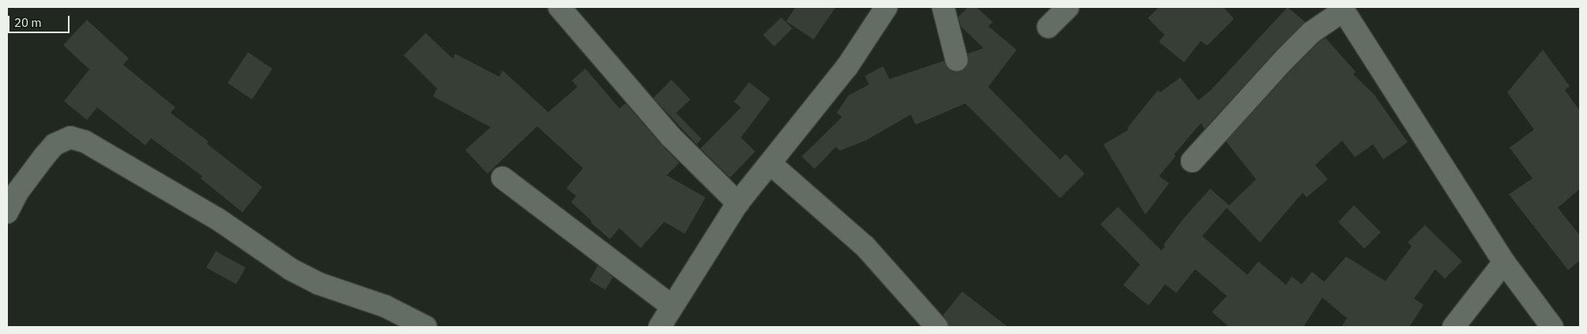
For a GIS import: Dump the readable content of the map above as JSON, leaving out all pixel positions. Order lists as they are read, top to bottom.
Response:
{
  "scale_bar": "20 m"
}
